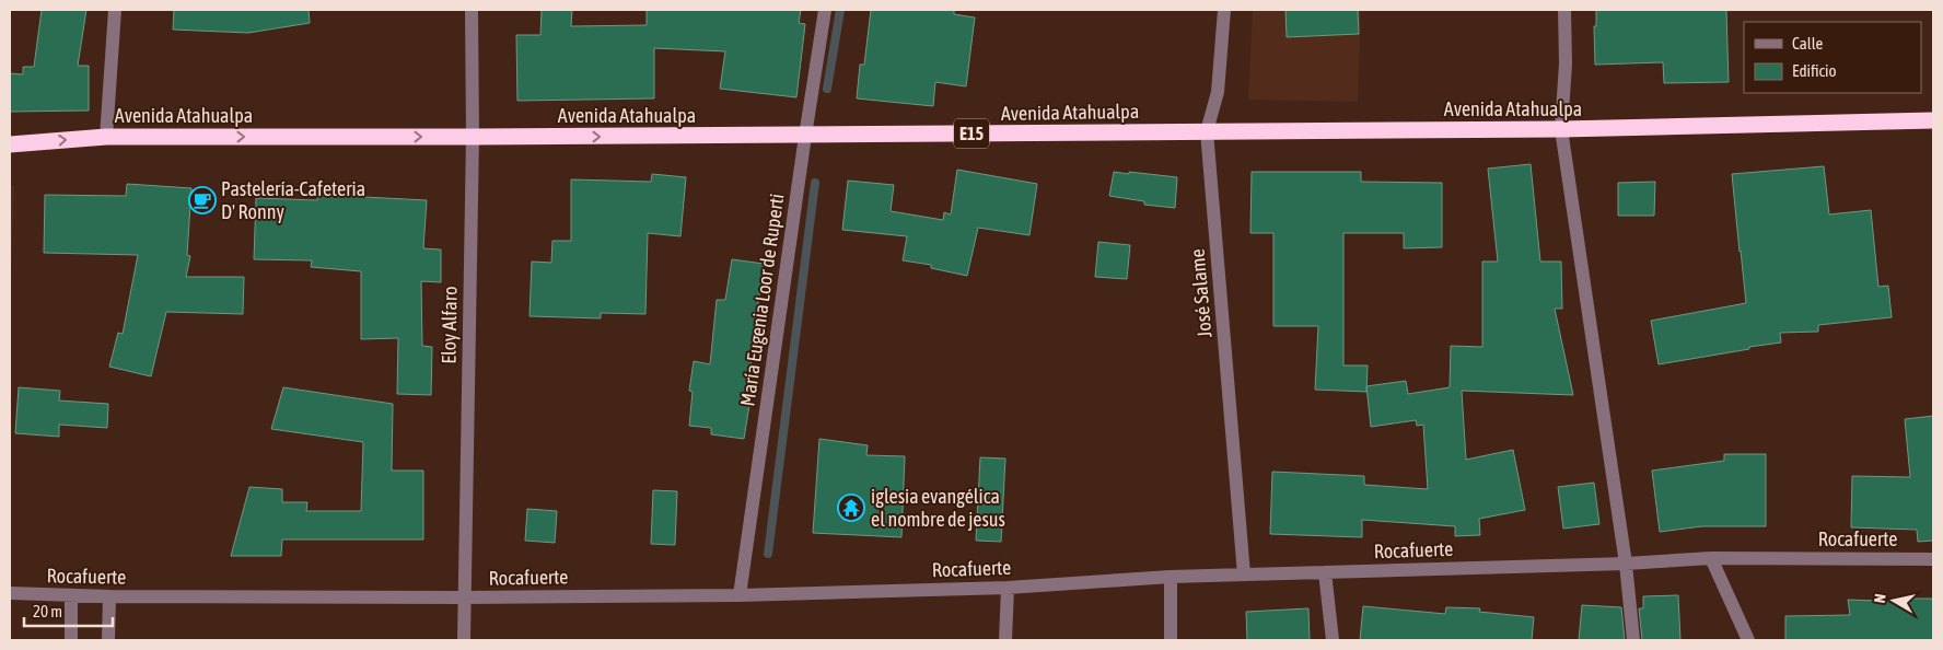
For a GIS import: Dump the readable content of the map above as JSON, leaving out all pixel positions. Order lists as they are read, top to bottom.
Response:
{
  "streets": {
    "highway": ["Avenida Atahualpa", "E15"],
    "street": [
      "José Salame",
      "María Eugenia Loor de Ruperti",
      "Eloy Alfaro",
      "Rocafuerte"
    ]
  },
  "crossings": [
    ["Avenida Atahualpa", "José Salame"],
    ["Avenida Atahualpa", "María Eugenia Loor de Ruperti"],
    ["Avenida Atahualpa", "Eloy Alfaro"],
    ["José Salame", "Rocafuerte"],
    ["María Eugenia Loor de Ruperti", "Rocafuerte"],
    ["Eloy Alfaro", "Rocafuerte"]
  ],
  "one_way": ["Avenida Atahualpa"],
  "places": {
    "cafe": ["Pastelería-Cafeteria D' Ronny"],
    "temple": ["iglesia evangélica el nombre de jesus"]
  },
  "legend": ["Calle", "Edificio"],
  "scale_bar": "20 m",
  "north": "left"
}
